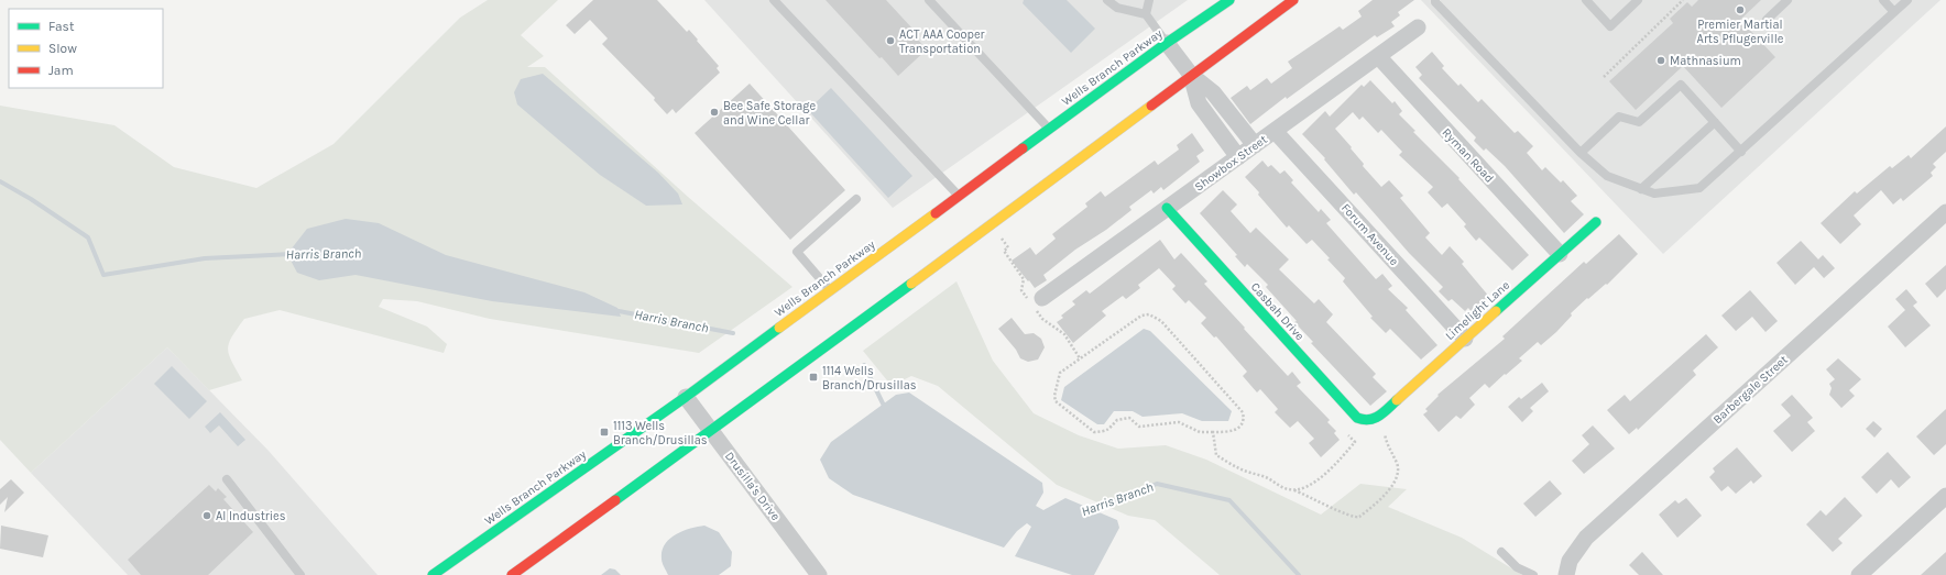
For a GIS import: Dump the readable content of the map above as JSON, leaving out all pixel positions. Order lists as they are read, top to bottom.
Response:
{
  "streets": {
    "main road": ["Wells Branch Parkway", "Limelight Lane", "Casbah Drive"],
    "street": [
      "Ryman Road",
      "Showbox Street",
      "Forum Avenue",
      "Barbergale Street",
      "Drusilla's Drive"
    ]
  },
  "crossings": [
    ["Wells Branch Parkway", "Drusilla's Drive"],
    ["Ryman Road", "Showbox Street"],
    ["Ryman Road", "Limelight Lane"],
    ["Showbox Street", "Forum Avenue"],
    ["Showbox Street", "Casbah Drive"],
    ["Forum Avenue", "Limelight Lane"],
    ["Limelight Lane", "Casbah Drive"]
  ],
  "water": ["Harris Branch"],
  "places": {
    "other": [
      "Premier Martial Arts Pflugerville",
      "ACT AAA Cooper Transportation",
      "Mathnasium",
      "Bee Safe Storage and Wine Cellar",
      "AI Industries"
    ],
    "transit": ["1114 Wells Branch/Drusillas", "1113 Wells Branch/Drusillas"]
  },
  "legend": ["Fast", "Slow", "Jam"]
}
